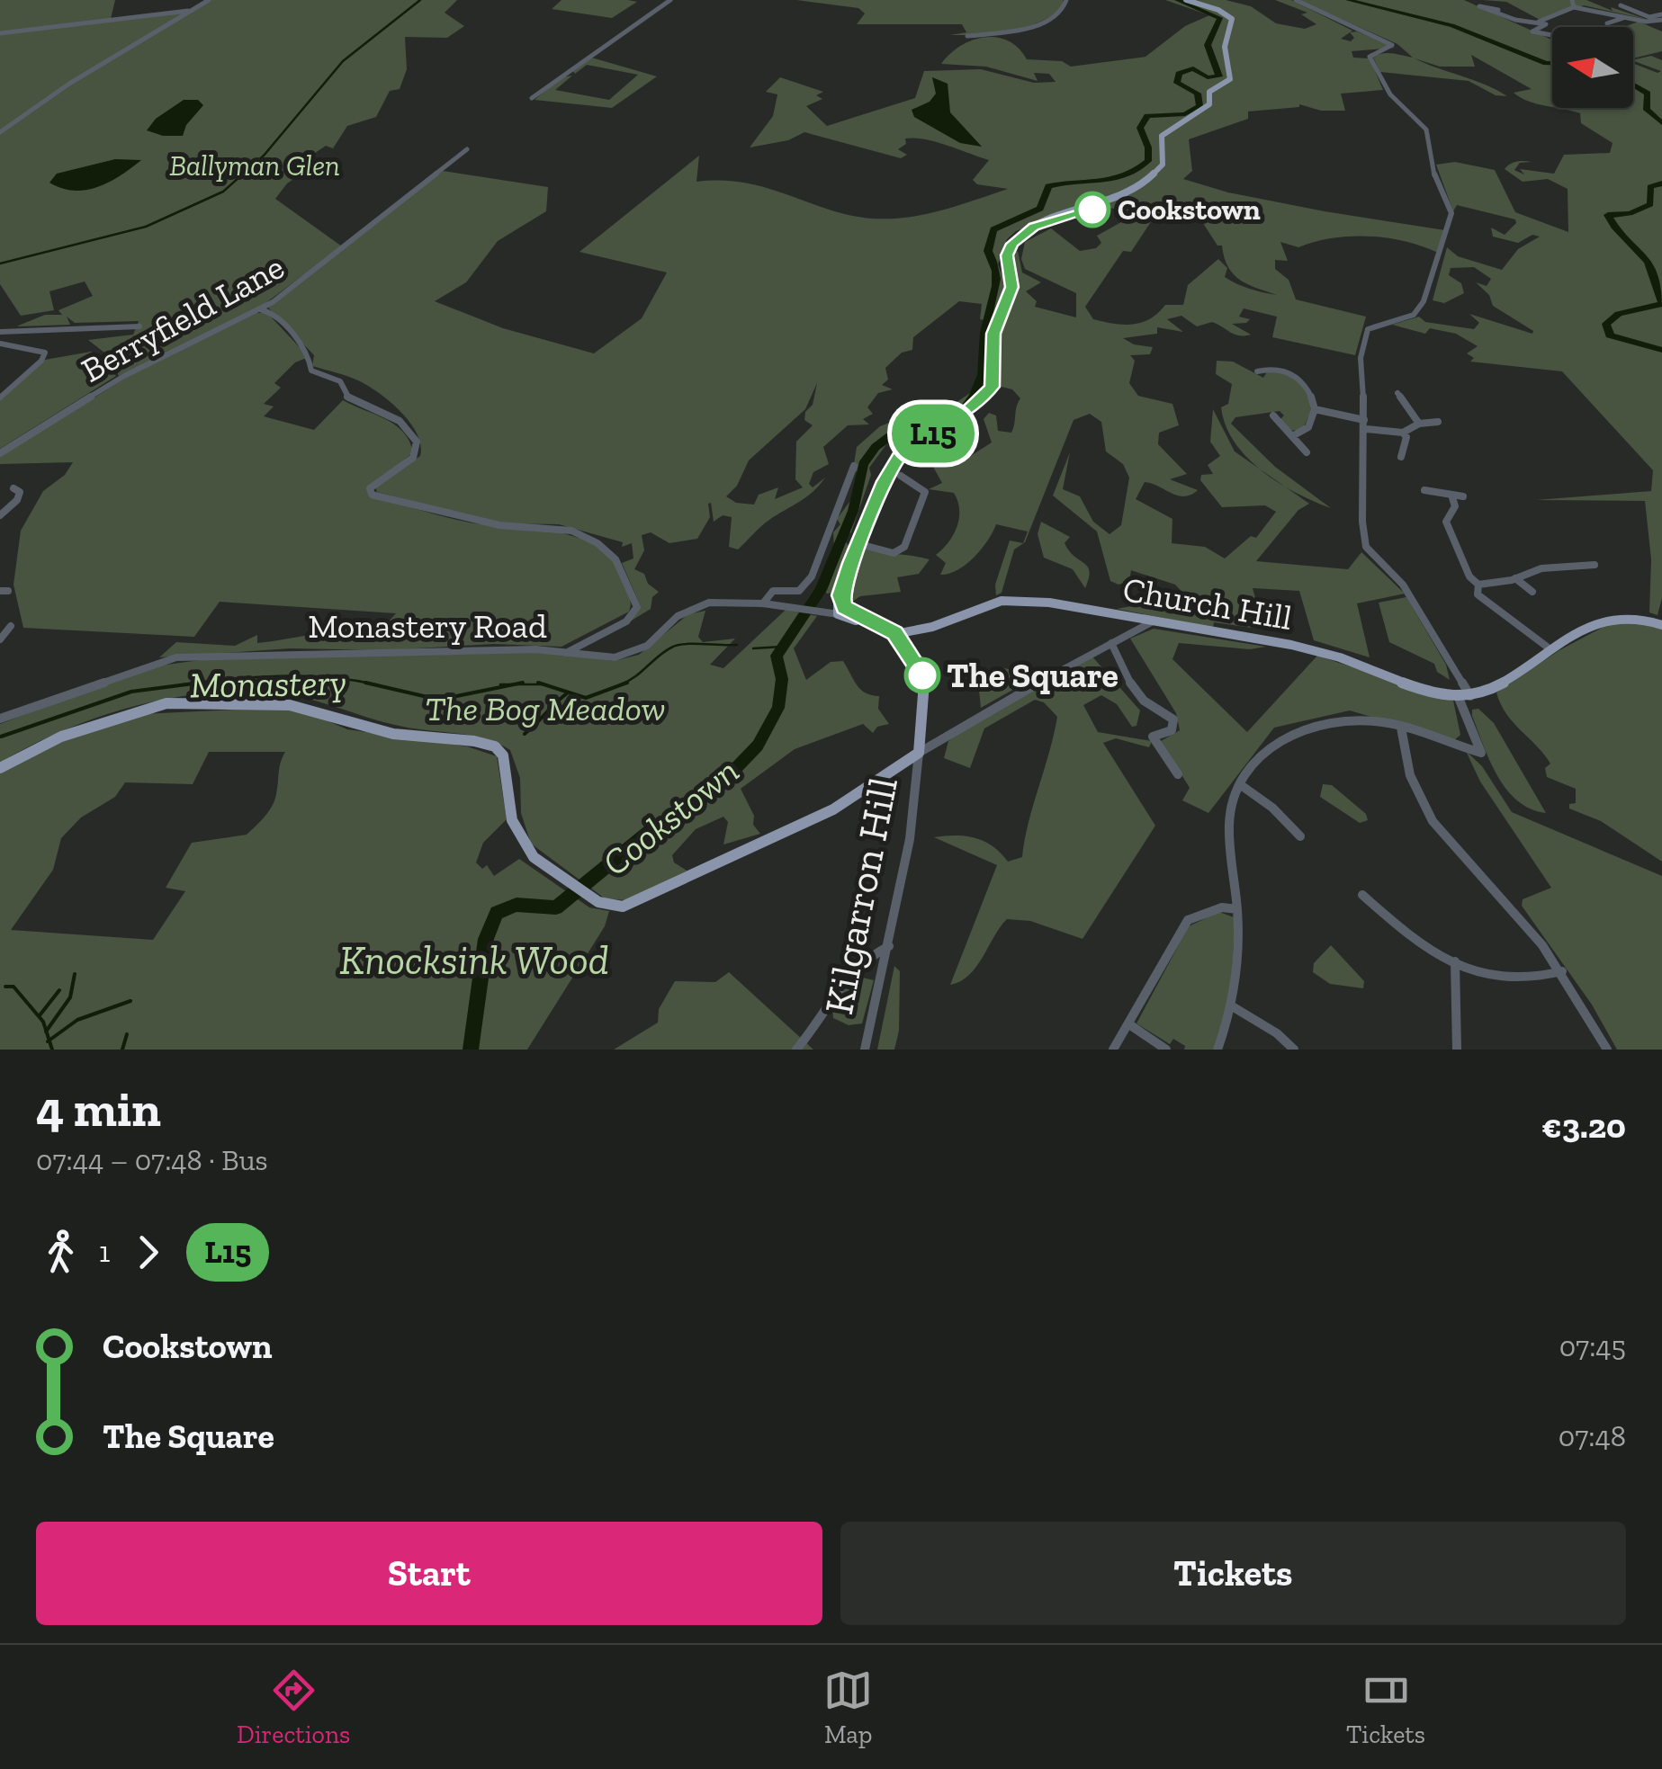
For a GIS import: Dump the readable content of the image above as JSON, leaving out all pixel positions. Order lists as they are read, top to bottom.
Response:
{
  "streets": {
    "main road": ["Church Hill"],
    "street": ["Berryfield Lane", "Monastery Road", "Kilgarron Hill"]
  },
  "water": ["Monastery", "Cookstown"],
  "parks": ["Ballyman Glen", "The Bog Meadow", "Knocksink Wood"],
  "places": ["Cookstown", "The Square"],
  "lines": ["bus line L15"],
  "north": "left",
  "page": {
    "on_map": "L15",
    "heading": ["4 min", "07:44 – 07:48 · Bus", "€3.20"],
    "legs": ["1", "L15"],
    "list": [
      {
        "name": "Cookstown",
        "value": "07:45"
      },
      {
        "name": "The Square",
        "value": "07:48"
      }
    ],
    "buttons": ["Start", "Tickets"],
    "tabs": ["Directions", "Map", "Tickets"]
  }
}
